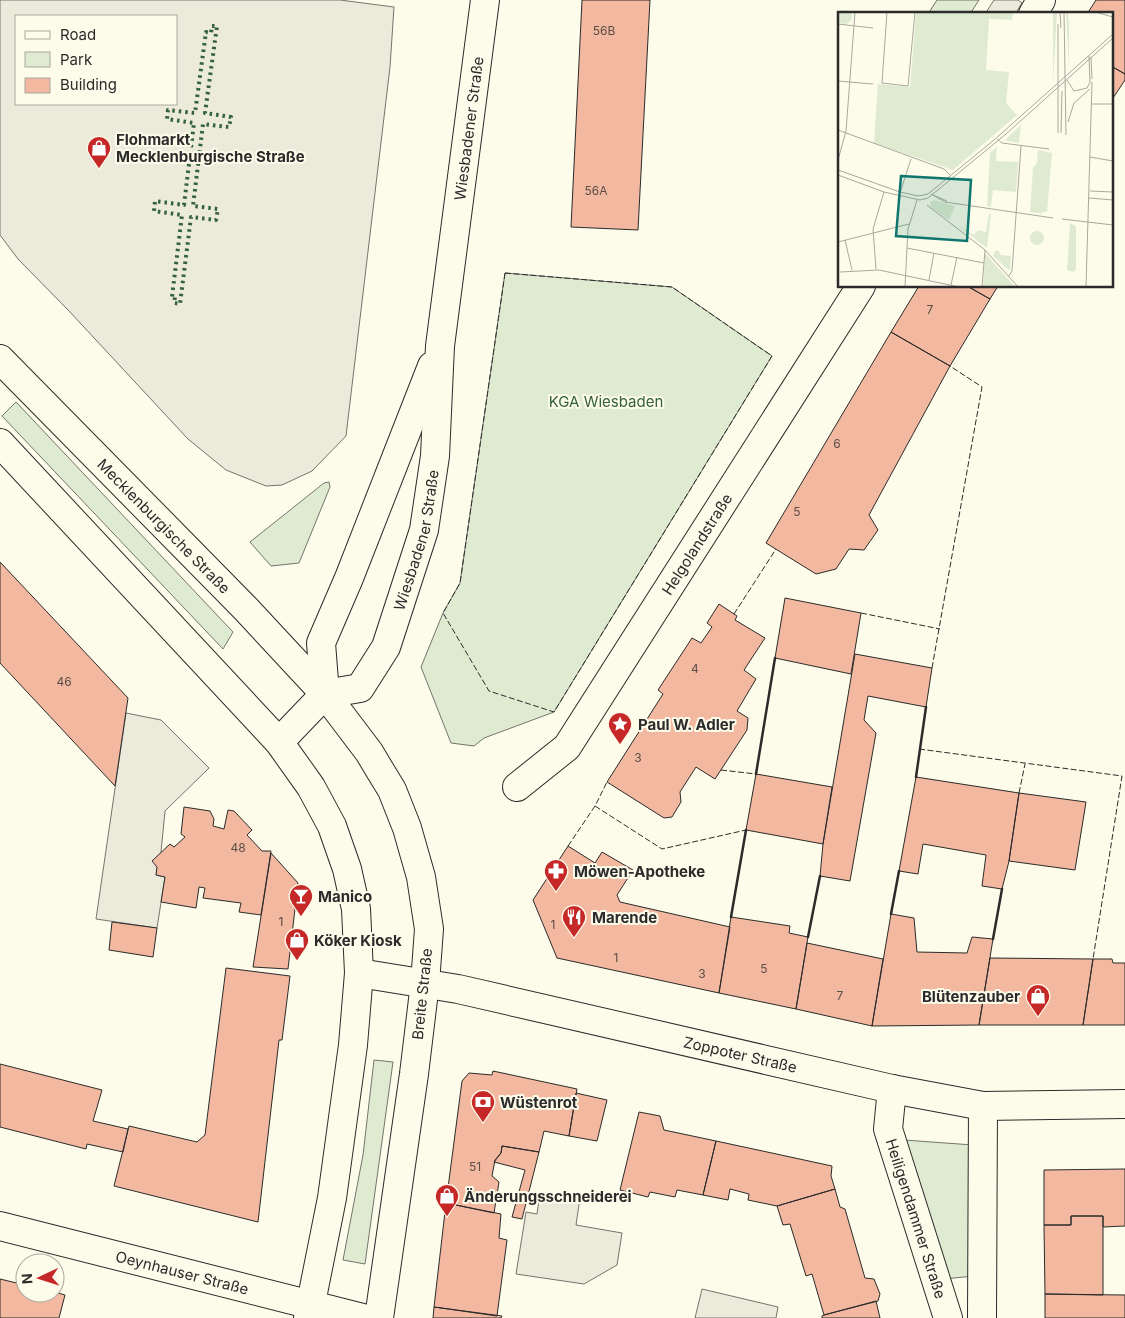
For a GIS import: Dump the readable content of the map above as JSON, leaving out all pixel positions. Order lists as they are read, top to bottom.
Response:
{
  "streets": {
    "street": [
      "Wiesbadener Straße",
      "Mecklenburgische Straße",
      "Helgolandstraße",
      "Breite Straße",
      "Zoppoter Straße",
      "Heiligendammer Straße",
      "Oeynhauser Straße"
    ]
  },
  "crossings": [
    ["Wiesbadener Straße", "Mecklenburgische Straße"],
    ["Wiesbadener Straße", "Breite Straße"],
    ["Mecklenburgische Straße", "Breite Straße"],
    ["Breite Straße", "Zoppoter Straße"],
    ["Zoppoter Straße", "Heiligendammer Straße"]
  ],
  "parks": ["KGA Wiesbaden"],
  "places": {
    "shop": [
      "Flohmarkt Mecklenburgische Straße",
      "Köker Kiosk",
      "Blütenzauber",
      "Änderungsschneiderei"
    ],
    "place": ["Paul W. Adler"],
    "pharmacy": ["Möwen-Apotheke"],
    "bar": ["Manico"],
    "restaurant": ["Marende"],
    "bank": ["Wüstenrot"]
  },
  "house_numbers": [
    "56B",
    "56A",
    "7",
    "6",
    "5",
    "4",
    "46",
    "3",
    "48",
    "1",
    "1",
    "1",
    "5",
    "3",
    "7",
    "51"
  ],
  "legend": ["Road", "Park", "Building"],
  "north": "left"
}
